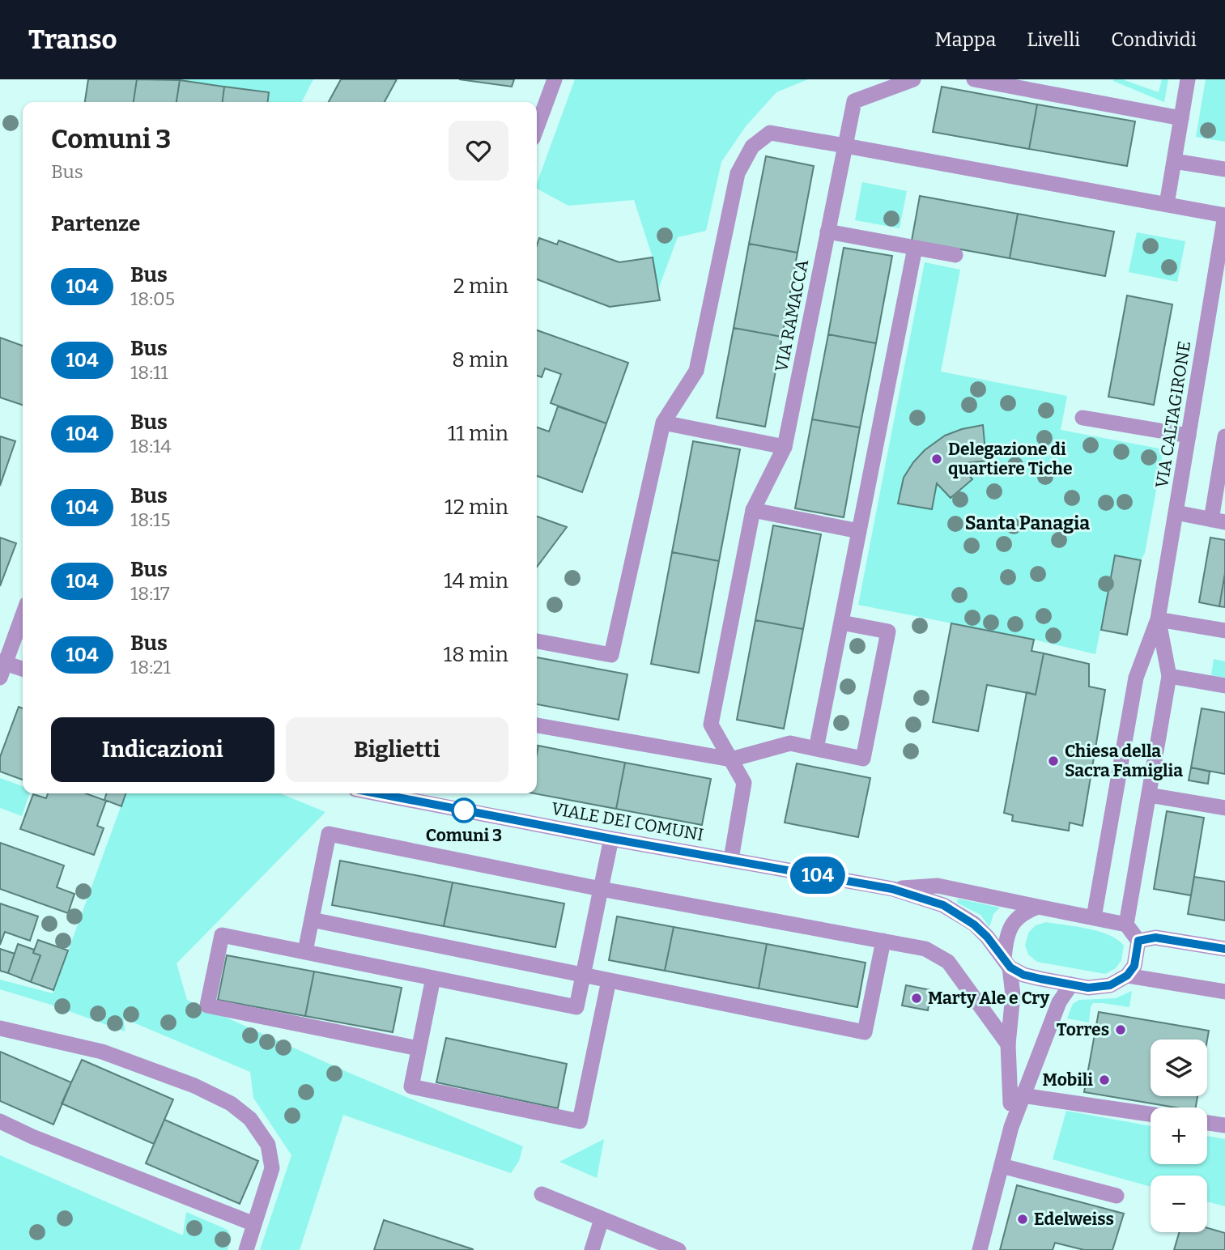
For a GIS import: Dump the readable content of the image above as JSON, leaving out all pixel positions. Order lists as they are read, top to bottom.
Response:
{
  "streets": {
    "street": ["VIA RAMACCA", "VIA CALTAGIRONE", "VIALE DEI COMUNI"]
  },
  "crossings": [
    ["VIA RAMACCA", "VIALE DEI COMUNI"]
  ],
  "districts": ["Santa Panagia"],
  "places": [
    "Delegazione di quartiere Tiche",
    "Chiesa della Sacra Famiglia",
    "Comuni 3",
    "Marty Ale e Cry",
    "Torres",
    "Mobili",
    "Edelweiss"
  ],
  "lines": ["bus line 104"],
  "page": {
    "header": "Transo",
    "nav": ["Mappa", "Livelli", "Condividi"],
    "on_map": "104",
    "heading": [
      ["Comuni 3", "Bus"],
      "Partenze"
    ],
    "list": [
      {
        "mark": "104",
        "name": "Bus",
        "note": "18:05",
        "value": "2 min"
      },
      {
        "mark": "104",
        "name": "Bus",
        "note": "18:11",
        "value": "8 min"
      },
      {
        "mark": "104",
        "name": "Bus",
        "note": "18:14",
        "value": "11 min"
      },
      {
        "mark": "104",
        "name": "Bus",
        "note": "18:15",
        "value": "12 min"
      },
      {
        "mark": "104",
        "name": "Bus",
        "note": "18:17",
        "value": "14 min"
      },
      {
        "mark": "104",
        "name": "Bus",
        "note": "18:21",
        "value": "18 min"
      }
    ],
    "buttons": ["Indicazioni", "Biglietti"],
    "map_buttons": ["+", "−"]
  }
}
